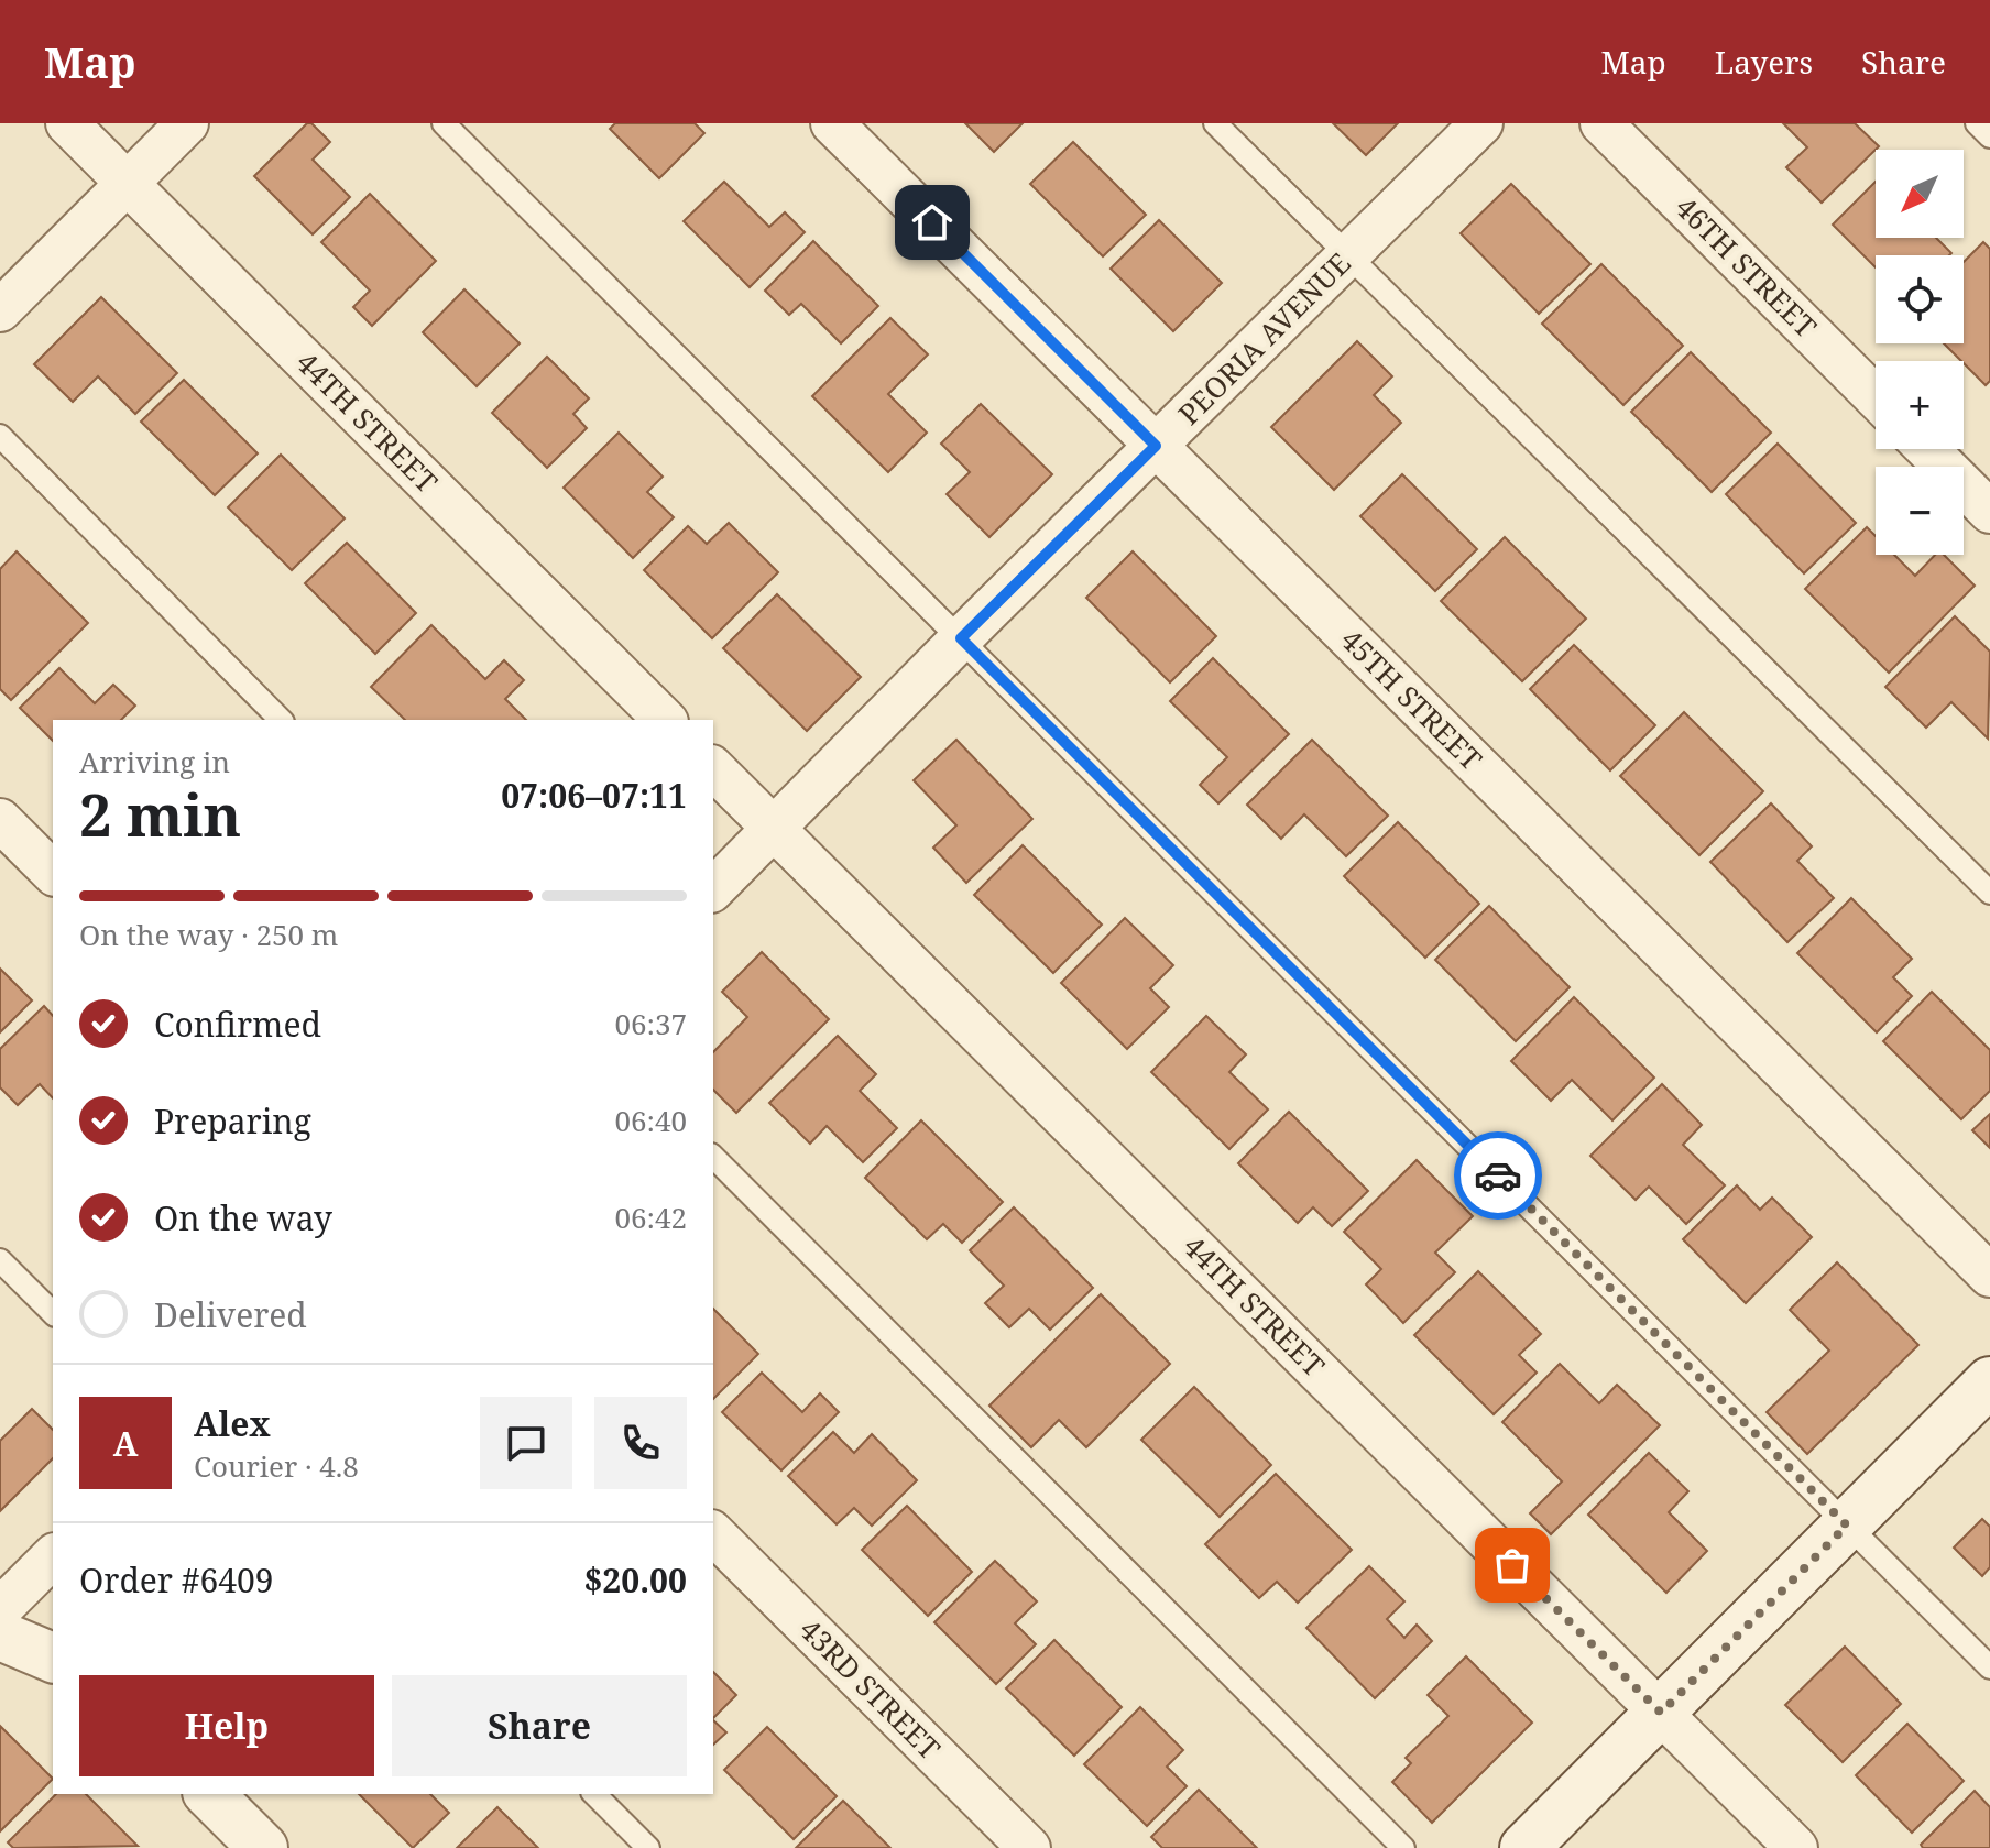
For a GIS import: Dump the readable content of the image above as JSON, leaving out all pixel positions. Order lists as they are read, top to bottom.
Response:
{
  "streets": {
    "street": [
      "46TH STREET",
      "PEORIA AVENUE",
      "44TH STREET",
      "45TH STREET",
      "43RD STREET"
    ]
  },
  "crossings": [
    ["PEORIA AVENUE", "44TH STREET"],
    ["PEORIA AVENUE", "45TH STREET"]
  ],
  "north": "bottom left",
  "page": {
    "header": "Map",
    "nav": ["Map", "Layers", "Share"],
    "map_buttons": ["+", "−"],
    "heading": ["2 min", "Arriving in", "07:06–07:11"],
    "panel": [
      "Alex",
      "Courier · 4.8",
      "Order #6409",
      "$20.00"
    ],
    "bar": "On the way · 250 m",
    "list": [
      ["Confirmed", "06:37"],
      ["Preparing", "06:40"],
      ["On the way", "06:42"],
      "Delivered"
    ],
    "round": "A",
    "buttons": ["Help", "Share"]
  }
}
